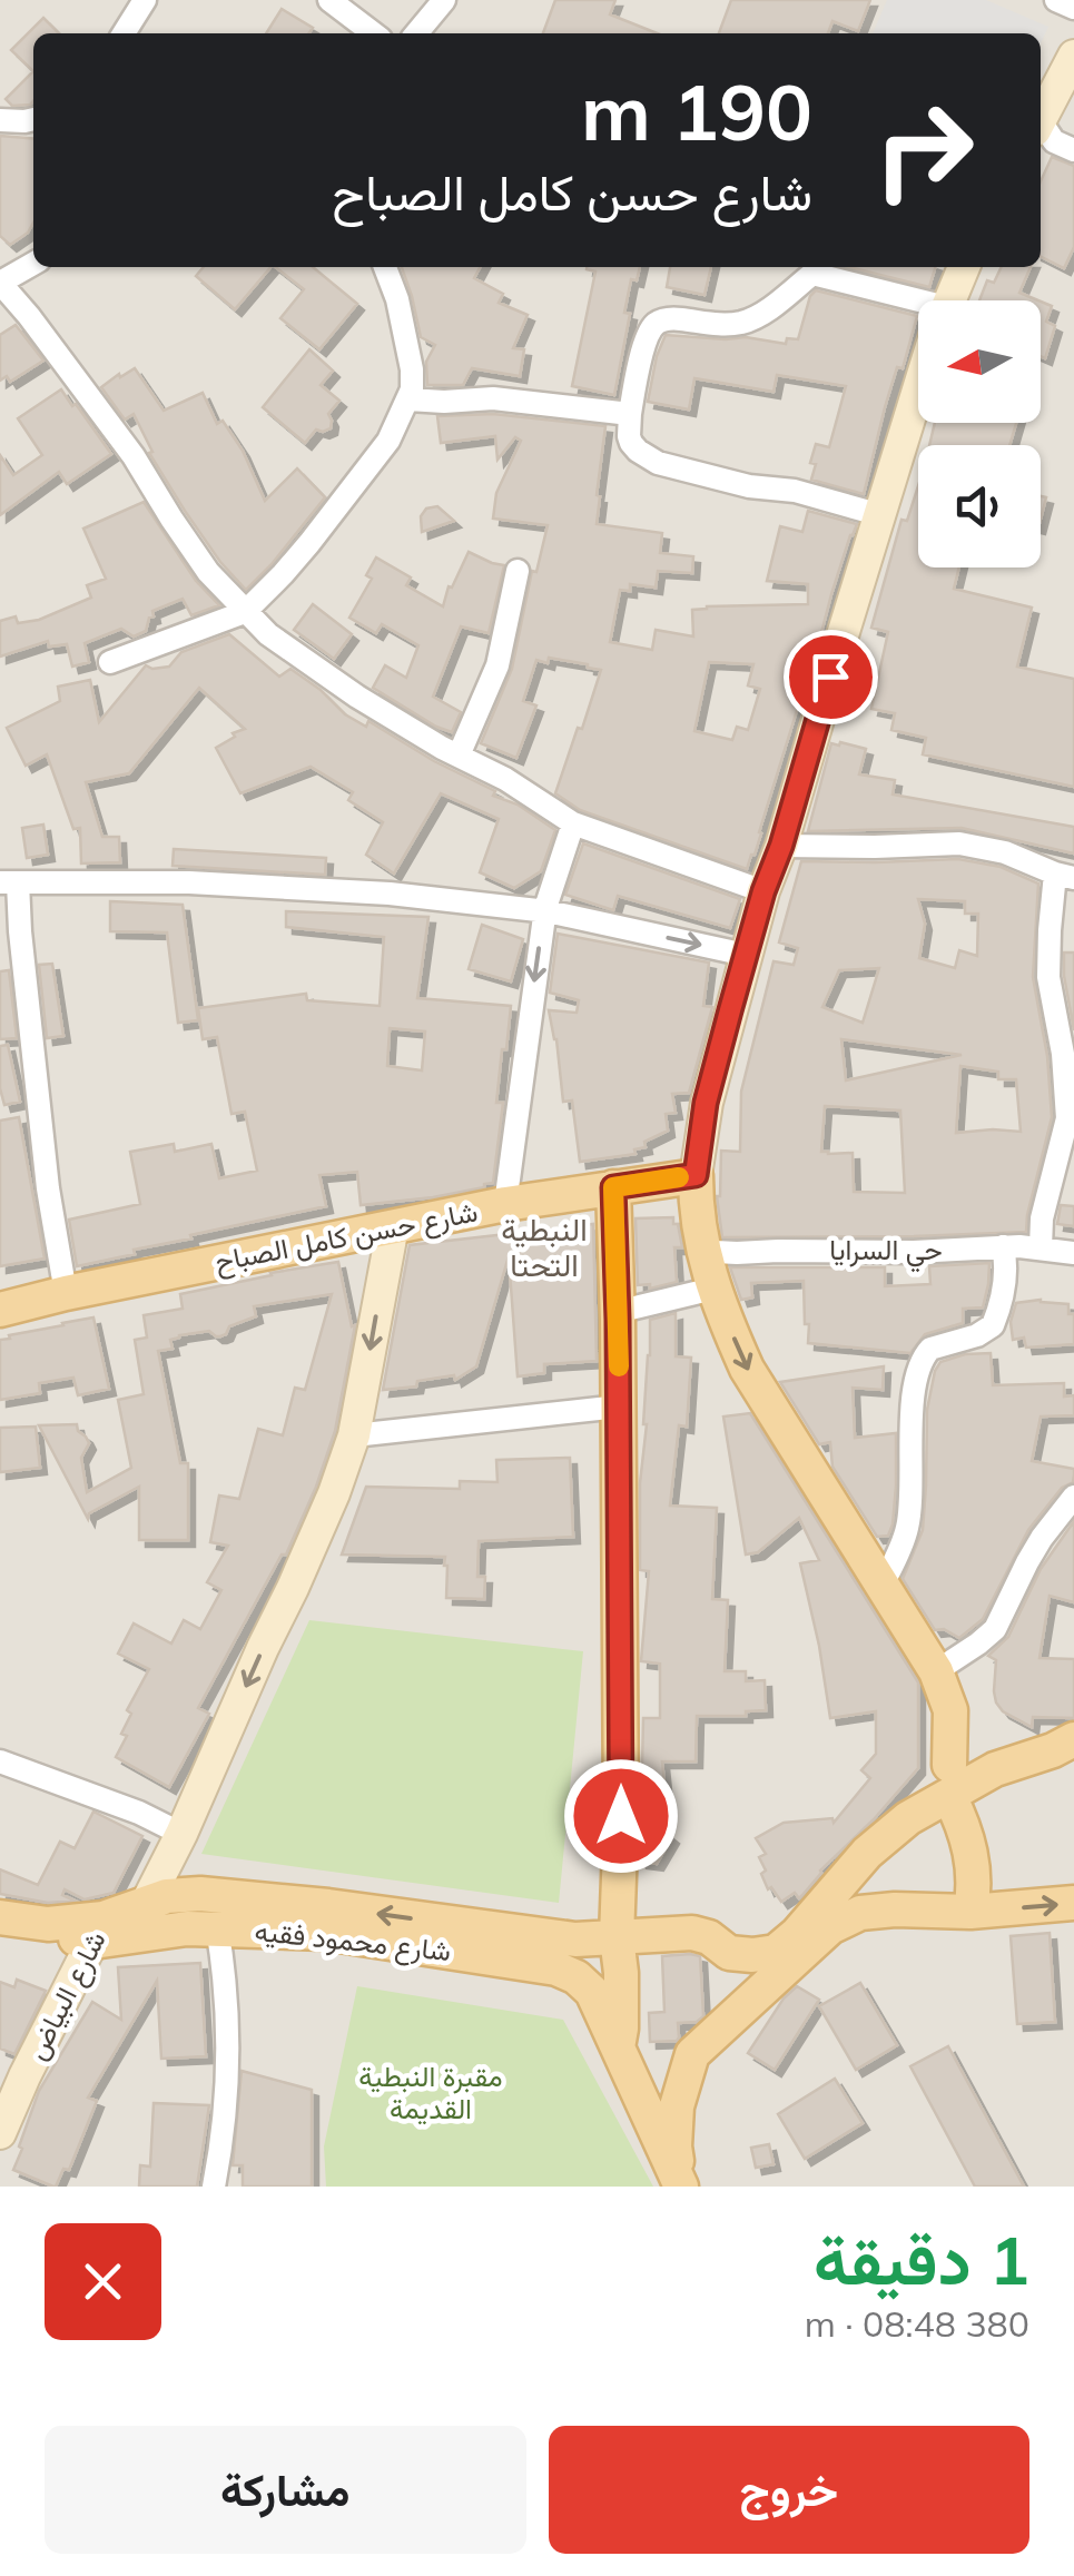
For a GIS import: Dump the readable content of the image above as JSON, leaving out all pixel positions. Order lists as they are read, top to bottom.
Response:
{
  "streets": {
    "main road": ["شارع حسن كامل الصباح", "شارع محمود فقيه", "شارع البياض"],
    "street": ["حي السرايا"]
  },
  "crossings": [
    ["شارع محمود فقيه", "شارع البياض"]
  ],
  "districts": ["النبطية التحتا"],
  "parks": ["مقبرة النبطية القديمة"],
  "north": "left",
  "page": {
    "turn": ["190 m", "شارع حسن كامل الصباح"],
    "heading": ["1 دقيقة", "380 m · 08:48"],
    "buttons": ["خروج", "مشاركة"]
  }
}
